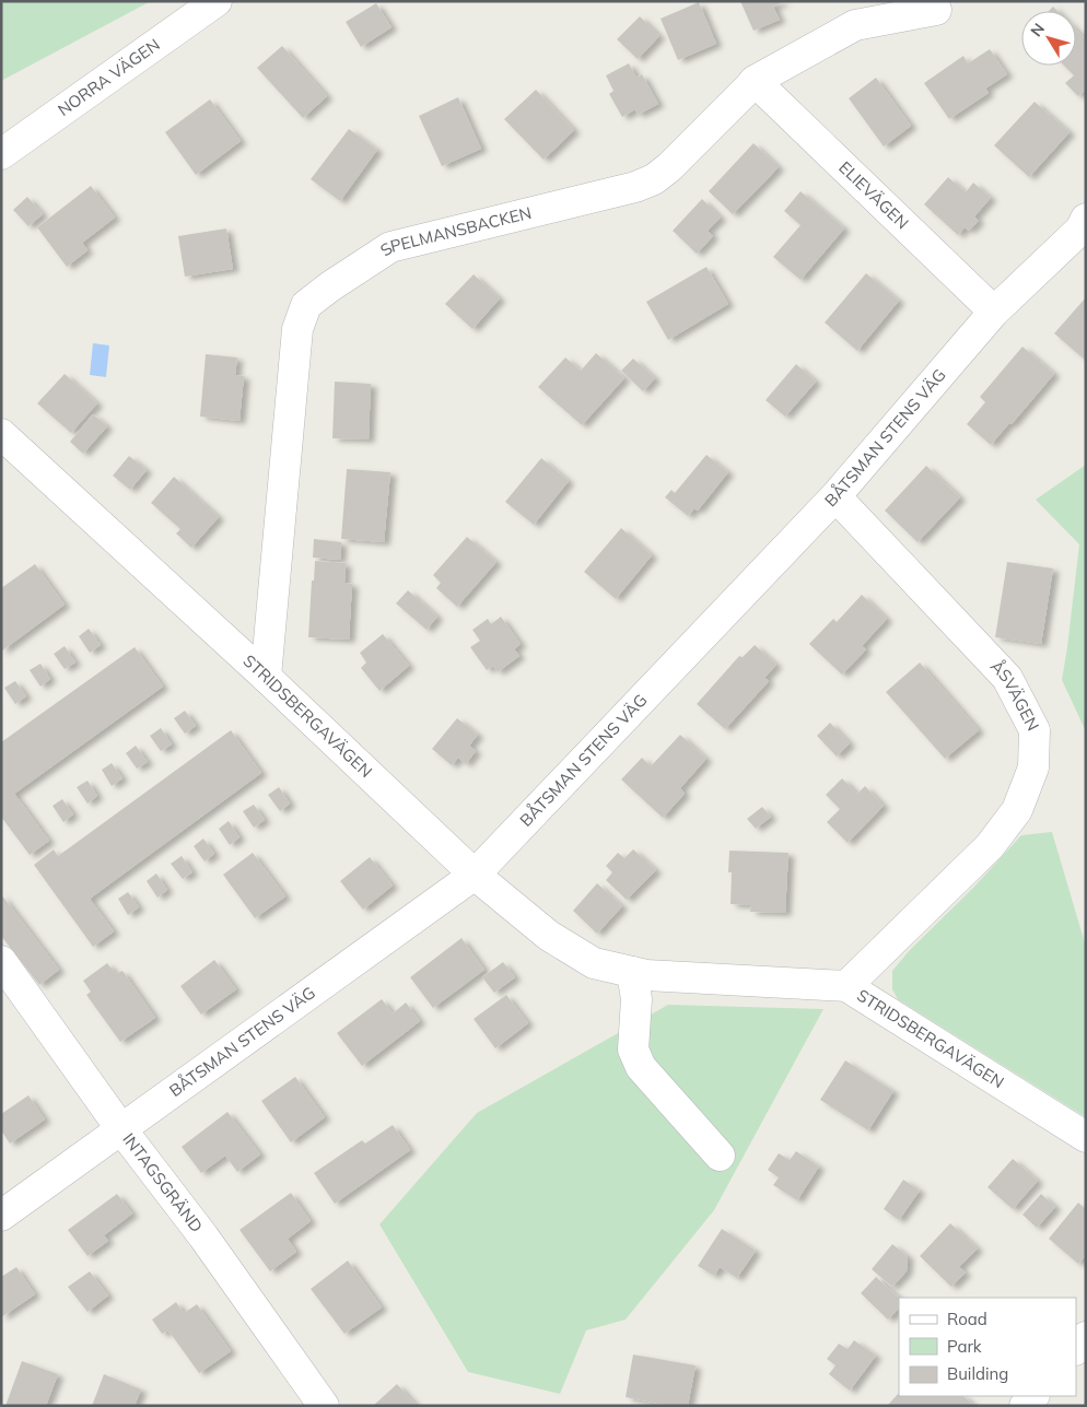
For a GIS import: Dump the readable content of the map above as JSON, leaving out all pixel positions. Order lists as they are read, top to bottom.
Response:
{
  "streets": {
    "street": [
      "NORRA VÄGEN",
      "ELIEVÄGEN",
      "SPELMANSBACKEN",
      "BÅTSMAN STENS VÄG",
      "ÅSVÄGEN",
      "STRIDSBERGAVÄGEN",
      "INTAGSGRÄND"
    ]
  },
  "crossings": [
    ["ELIEVÄGEN", "SPELMANSBACKEN"],
    ["ELIEVÄGEN", "BÅTSMAN STENS VÄG"],
    ["SPELMANSBACKEN", "STRIDSBERGAVÄGEN"],
    ["BÅTSMAN STENS VÄG", "ÅSVÄGEN"],
    ["BÅTSMAN STENS VÄG", "STRIDSBERGAVÄGEN"],
    ["BÅTSMAN STENS VÄG", "INTAGSGRÄND"],
    ["ÅSVÄGEN", "STRIDSBERGAVÄGEN"]
  ],
  "legend": ["Road", "Park", "Building"],
  "north": "top left"
}
